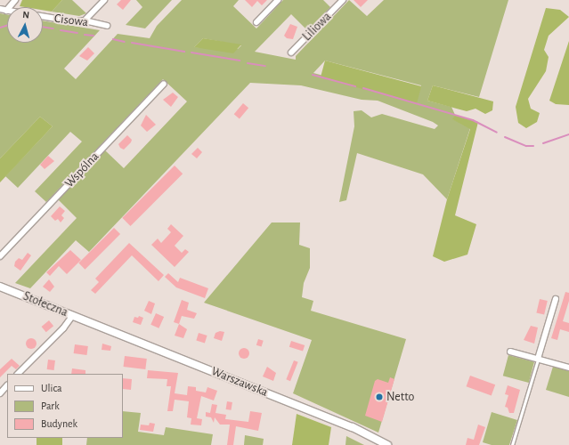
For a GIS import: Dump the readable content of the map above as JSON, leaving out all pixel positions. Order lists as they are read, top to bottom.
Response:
{
  "streets": {
    "main road": ["Stołeczna", "Warszawska"],
    "street": ["Cisowa", "Liliowa", "Wspólna"]
  },
  "crossings": [
    ["Stołeczna", "Warszawska"]
  ],
  "places": ["Netto"],
  "legend": ["Ulica", "Park", "Budynek"],
  "north": "top"
}
